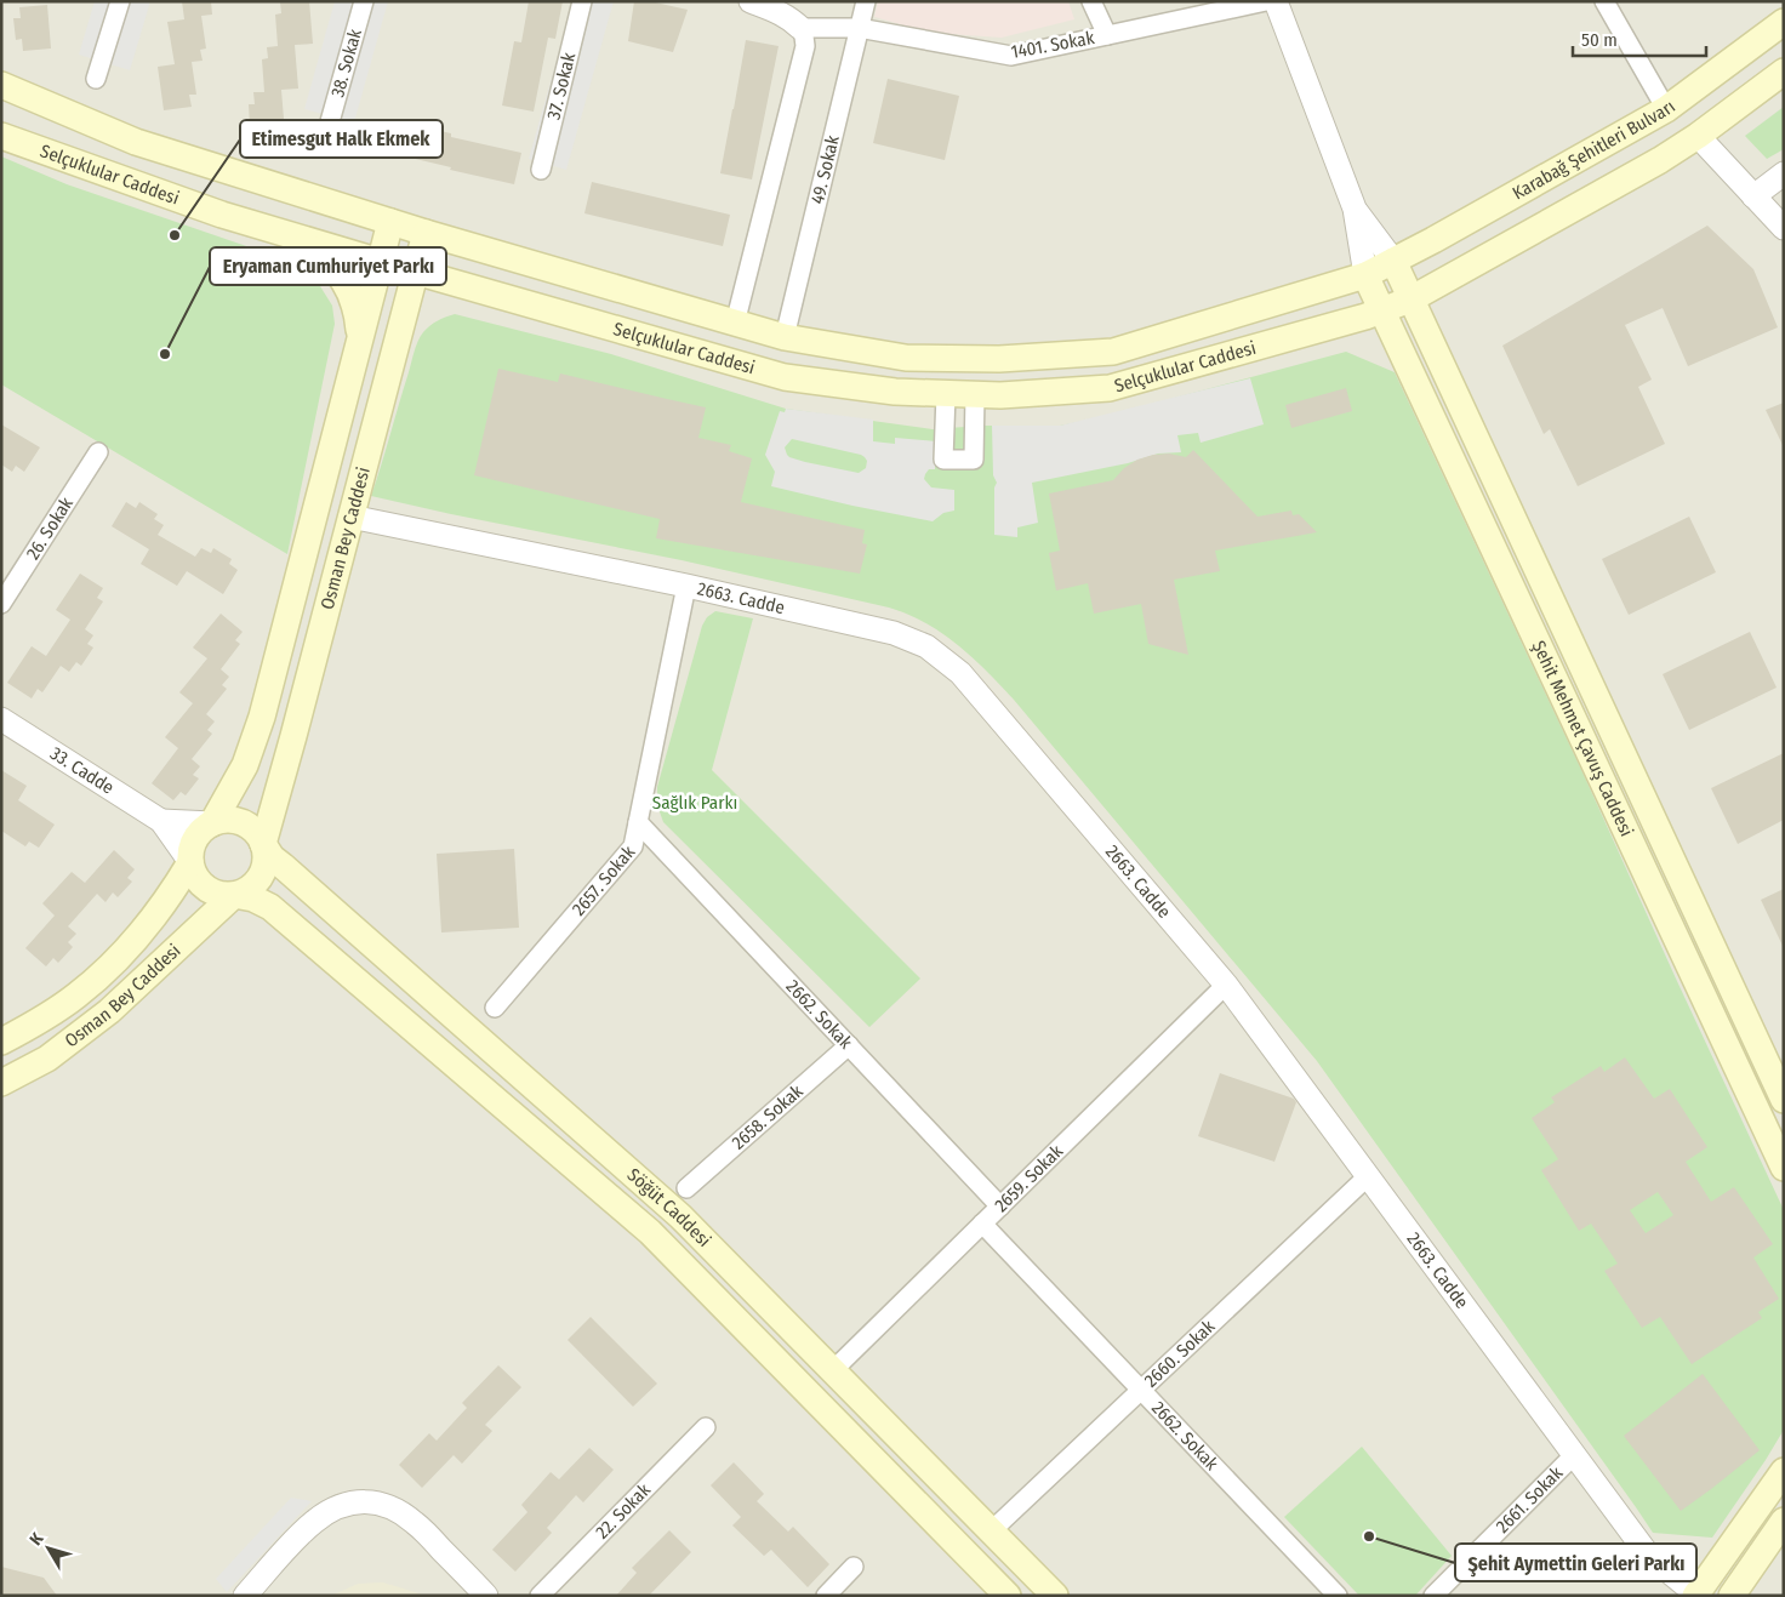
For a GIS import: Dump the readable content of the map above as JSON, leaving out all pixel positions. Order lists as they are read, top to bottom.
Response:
{
  "streets": {
    "main road": [
      "Karabağ Şehitleri Bulvarı",
      "Selçuklular Caddesi",
      "Osman Bey Caddesi",
      "Şehit Mehmet Çavuş Caddesi",
      "Söğüt Caddesi"
    ],
    "street": [
      "1401. Sokak",
      "38. Sokak",
      "37. Sokak",
      "49. Sokak",
      "26. Sokak",
      "2663. Cadde",
      "33. Cadde",
      "2657. Sokak",
      "2662. Sokak",
      "2658. Sokak",
      "2659. Sokak",
      "2660. Sokak",
      "2661. Sokak",
      "22. Sokak"
    ]
  },
  "crossings": [
    ["1401. Sokak", "49. Sokak"],
    ["Karabağ Şehitleri Bulvarı", "Selçuklular Caddesi"],
    ["Karabağ Şehitleri Bulvarı", "Şehit Mehmet Çavuş Caddesi"],
    ["49. Sokak", "Selçuklular Caddesi"],
    ["Selçuklular Caddesi", "Osman Bey Caddesi"],
    ["Selçuklular Caddesi", "Şehit Mehmet Çavuş Caddesi"],
    ["Osman Bey Caddesi", "2663. Cadde"],
    ["Osman Bey Caddesi", "33. Cadde"],
    ["Osman Bey Caddesi", "Söğüt Caddesi"],
    ["2663. Cadde", "2657. Sokak"],
    ["2663. Cadde", "2659. Sokak"],
    ["2663. Cadde", "2660. Sokak"],
    ["2663. Cadde", "2661. Sokak"],
    ["33. Cadde", "Söğüt Caddesi"],
    ["2657. Sokak", "2662. Sokak"],
    ["2662. Sokak", "2658. Sokak"],
    ["2662. Sokak", "2659. Sokak"],
    ["2662. Sokak", "2660. Sokak"],
    ["2659. Sokak", "Söğüt Caddesi"],
    ["Söğüt Caddesi", "2660. Sokak"]
  ],
  "parks": ["Sağlık Parkı"],
  "places": ["Etimesgut Halk Ekmek", "Eryaman Cumhuriyet Parkı", "Şehit Aymettin Geleri Parkı"],
  "scale_bar": "50 m",
  "north": "top left"
}
